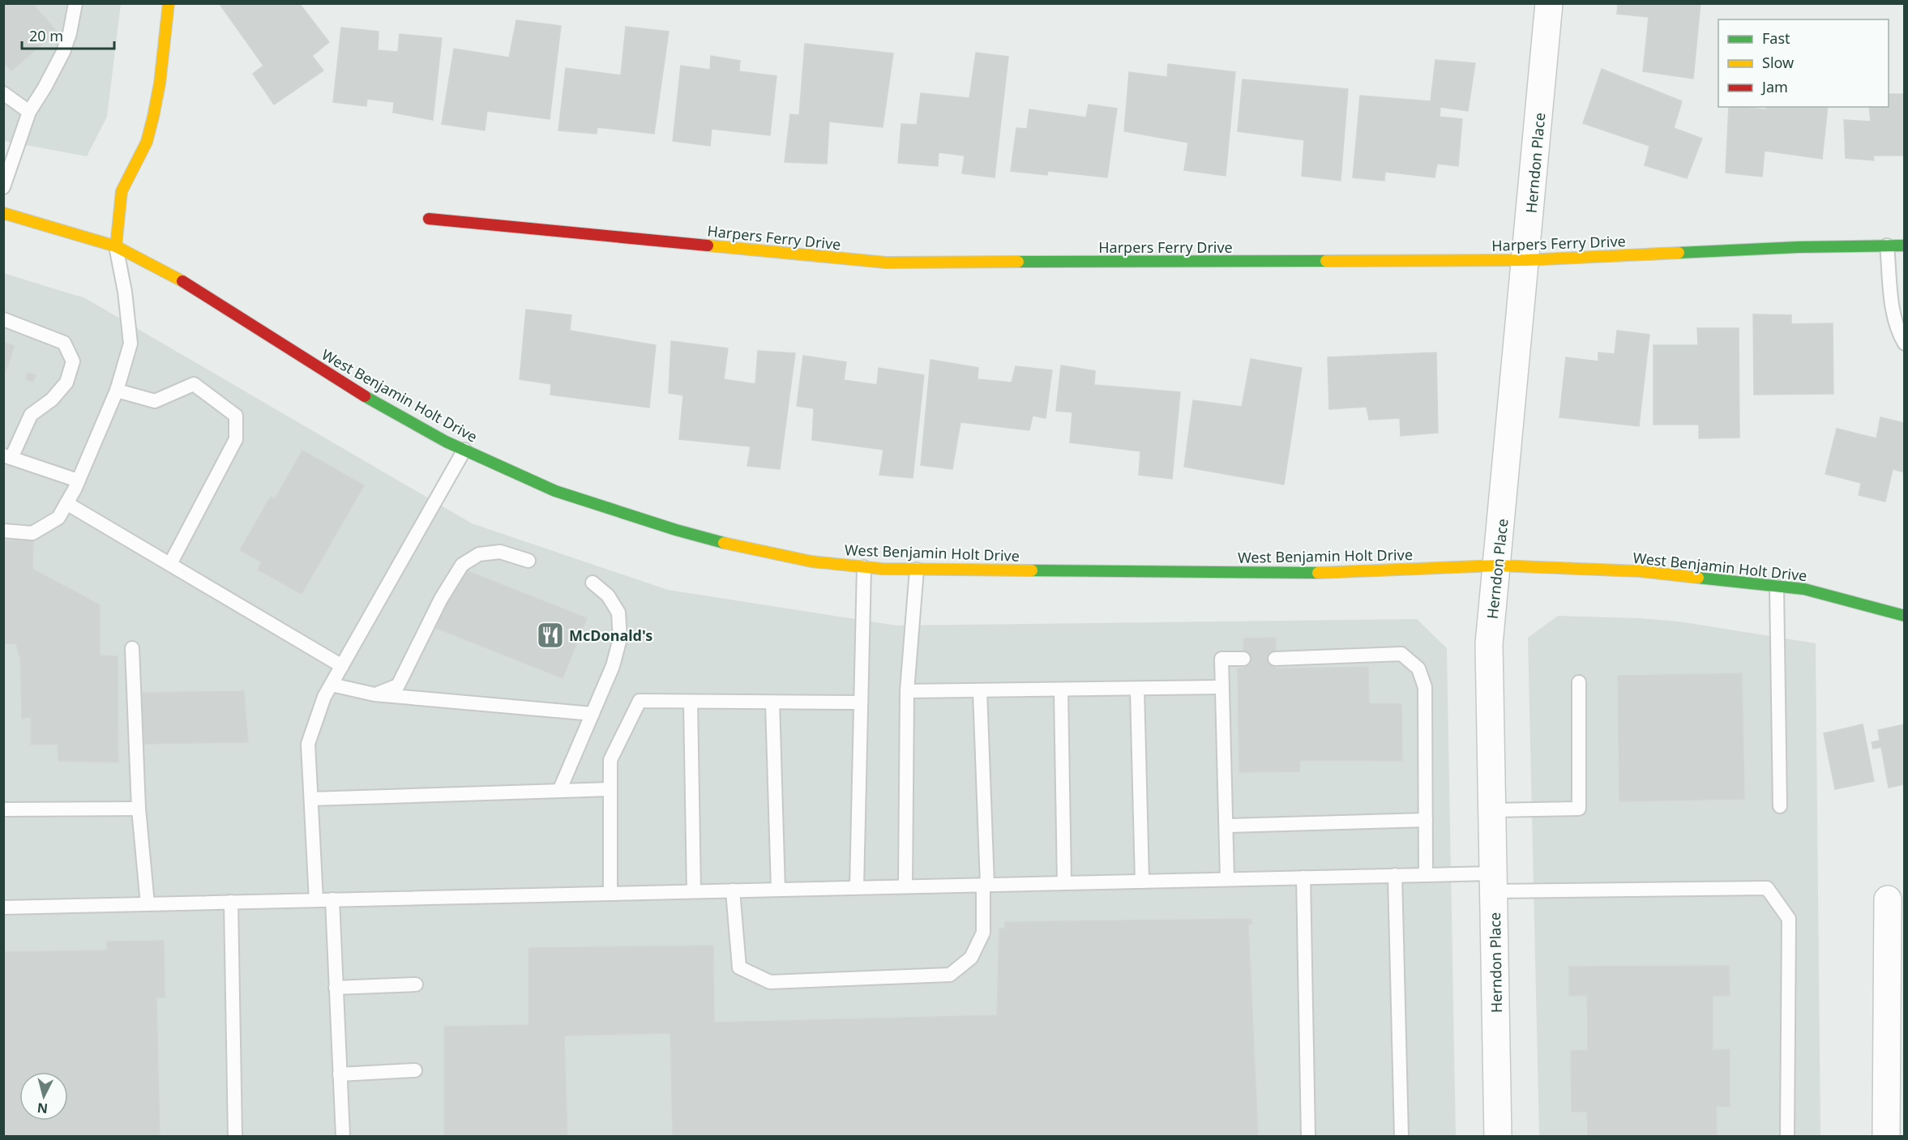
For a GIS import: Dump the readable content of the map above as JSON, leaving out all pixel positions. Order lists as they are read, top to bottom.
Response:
{
  "streets": {
    "main road": ["Harpers Ferry Drive", "West Benjamin Holt Drive"],
    "street": ["Herndon Place"]
  },
  "crossings": [
    ["Herndon Place", "Harpers Ferry Drive"],
    ["Herndon Place", "West Benjamin Holt Drive"]
  ],
  "places": {
    "restaurant": ["McDonald's"]
  },
  "legend": ["Fast", "Slow", "Jam"],
  "scale_bar": "20 m",
  "north": "bottom"
}
